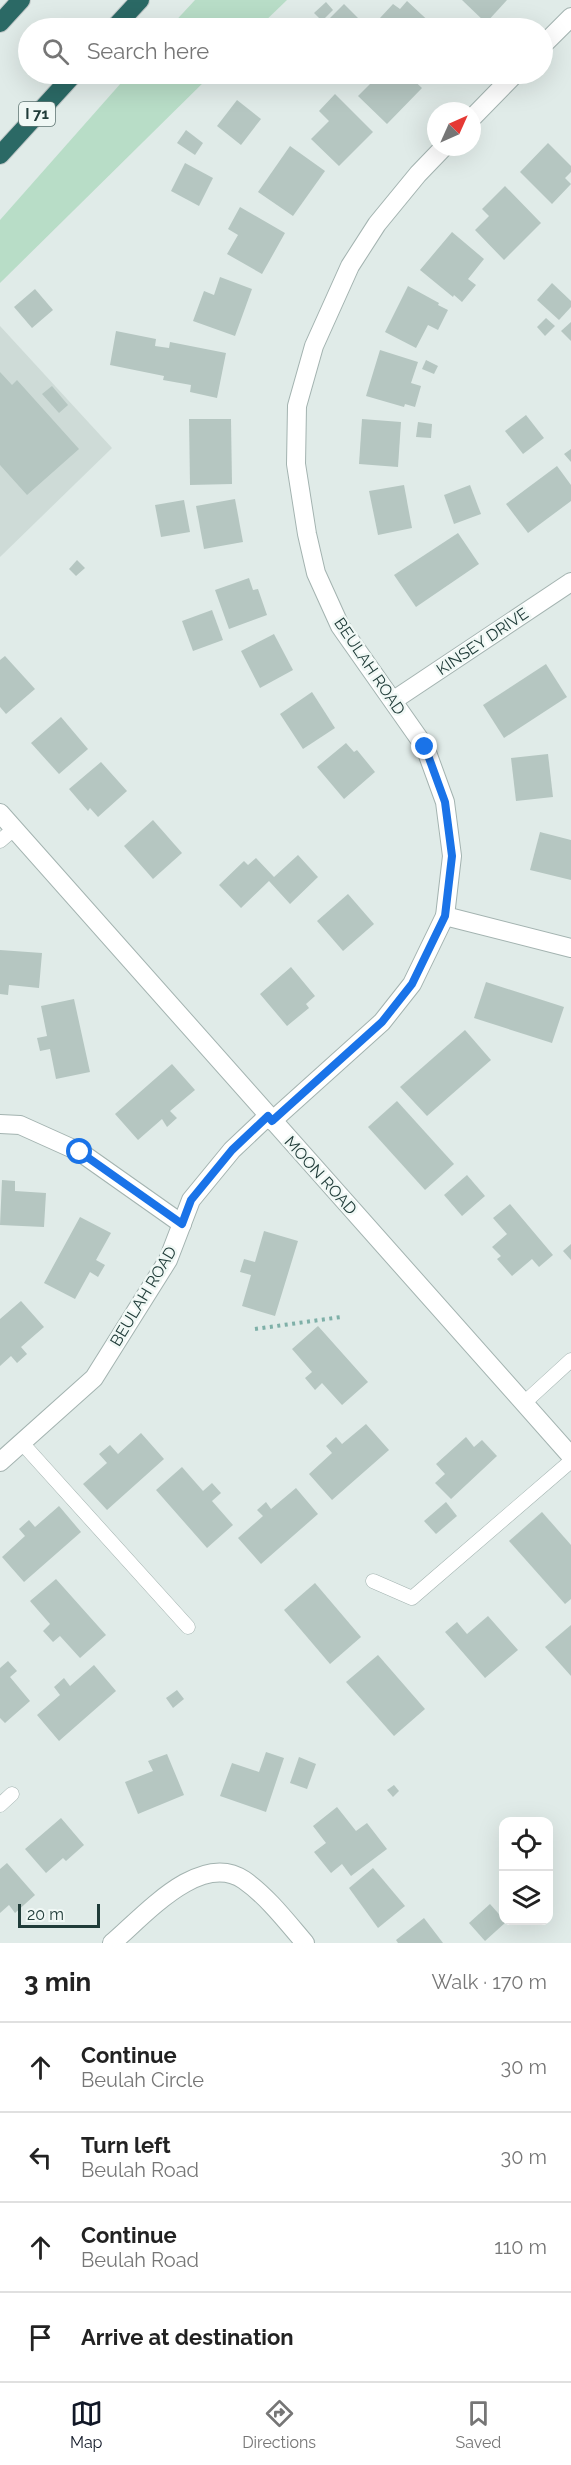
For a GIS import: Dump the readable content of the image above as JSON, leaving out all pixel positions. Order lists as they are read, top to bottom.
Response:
{
  "streets": {
    "highway": ["I 71"],
    "street": ["KINSEY DRIVE", "BEULAH ROAD", "MOON ROAD"]
  },
  "crossings": [
    ["KINSEY DRIVE", "BEULAH ROAD"],
    ["BEULAH ROAD", "MOON ROAD"]
  ],
  "scale_bar": "20 m",
  "north": "top right",
  "page": {
    "search": "Search here",
    "scale": "20 m",
    "heading": ["3 min", "Walk · 170 m"],
    "list": [
      ["Continue", "Beulah Circle", "30 m"],
      ["Turn left", "Beulah Road", "30 m"],
      ["Continue", "Beulah Road", "110 m"],
      "Arrive at destination"
    ],
    "nav": ["Map", "Directions", "Saved"]
  }
}
